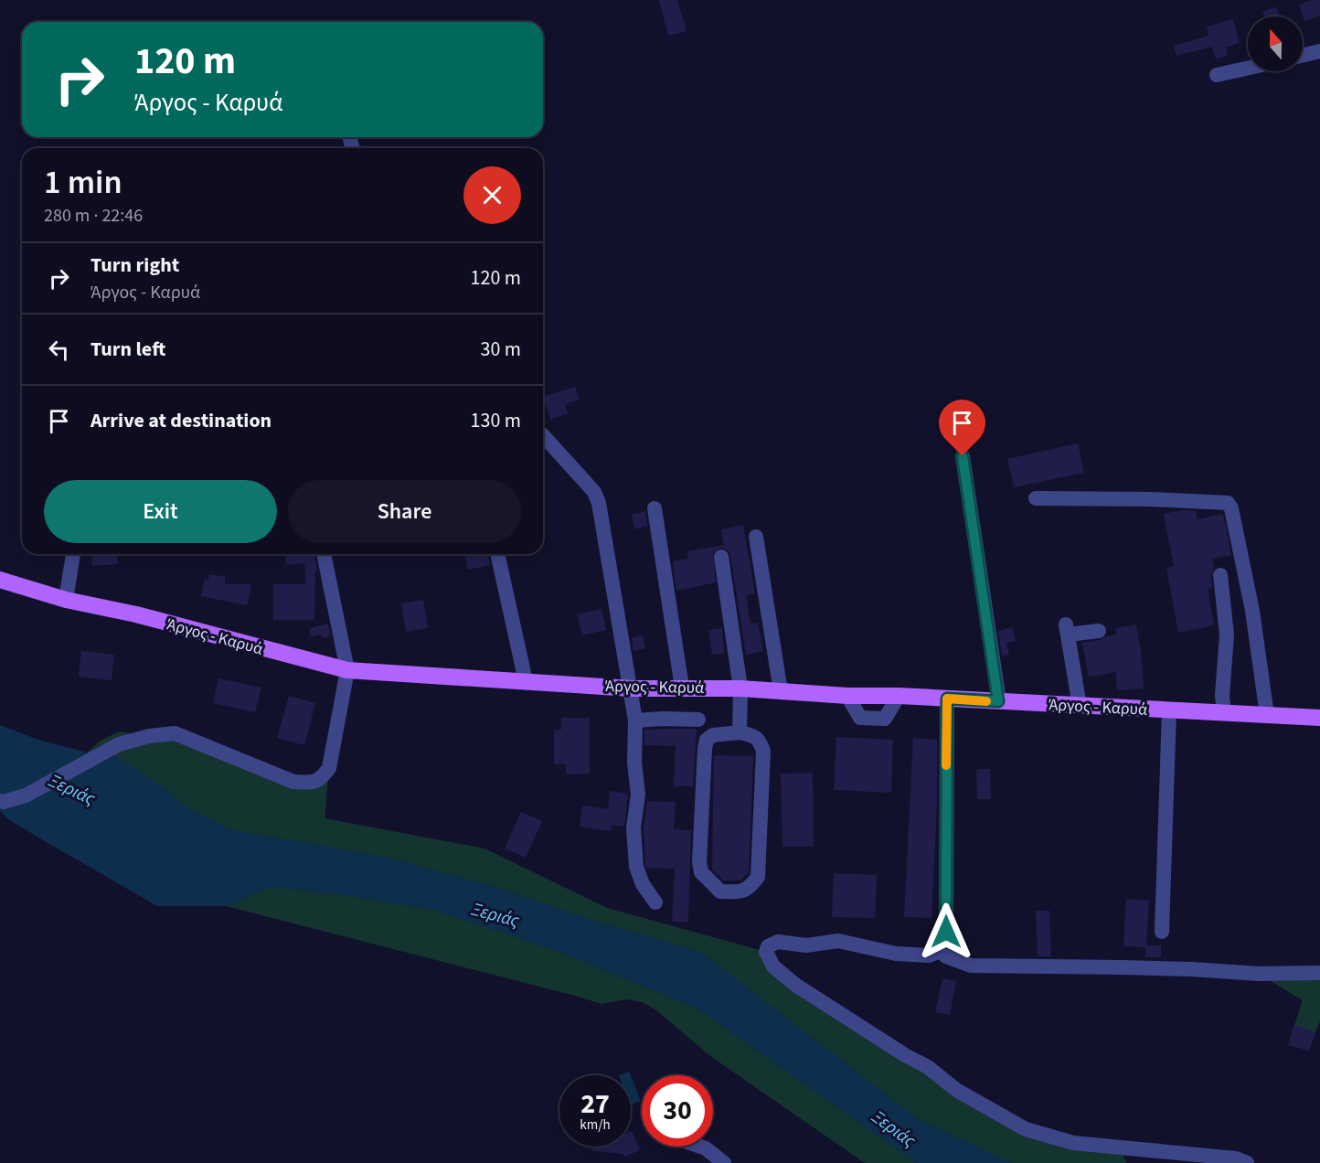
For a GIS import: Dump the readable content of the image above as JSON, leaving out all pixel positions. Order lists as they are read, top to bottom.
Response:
{
  "streets": {
    "main road": ["Άργος - Καρυά"]
  },
  "water": ["Ξεριάς"],
  "north": "top",
  "page": {
    "turn": ["120 m", "Άργος - Καρυά"],
    "heading": ["1 min", "280 m · 22:46"],
    "list": [
      {
        "name": "Turn right",
        "note": "Άργος - Καρυά",
        "value": "120 m"
      },
      {
        "name": "Turn left",
        "value": "30 m"
      },
      {
        "name": "Arrive at destination",
        "value": "130 m"
      }
    ],
    "buttons": ["Exit", "Share"],
    "speed": "27 km/h",
    "limit": "30"
  }
}
